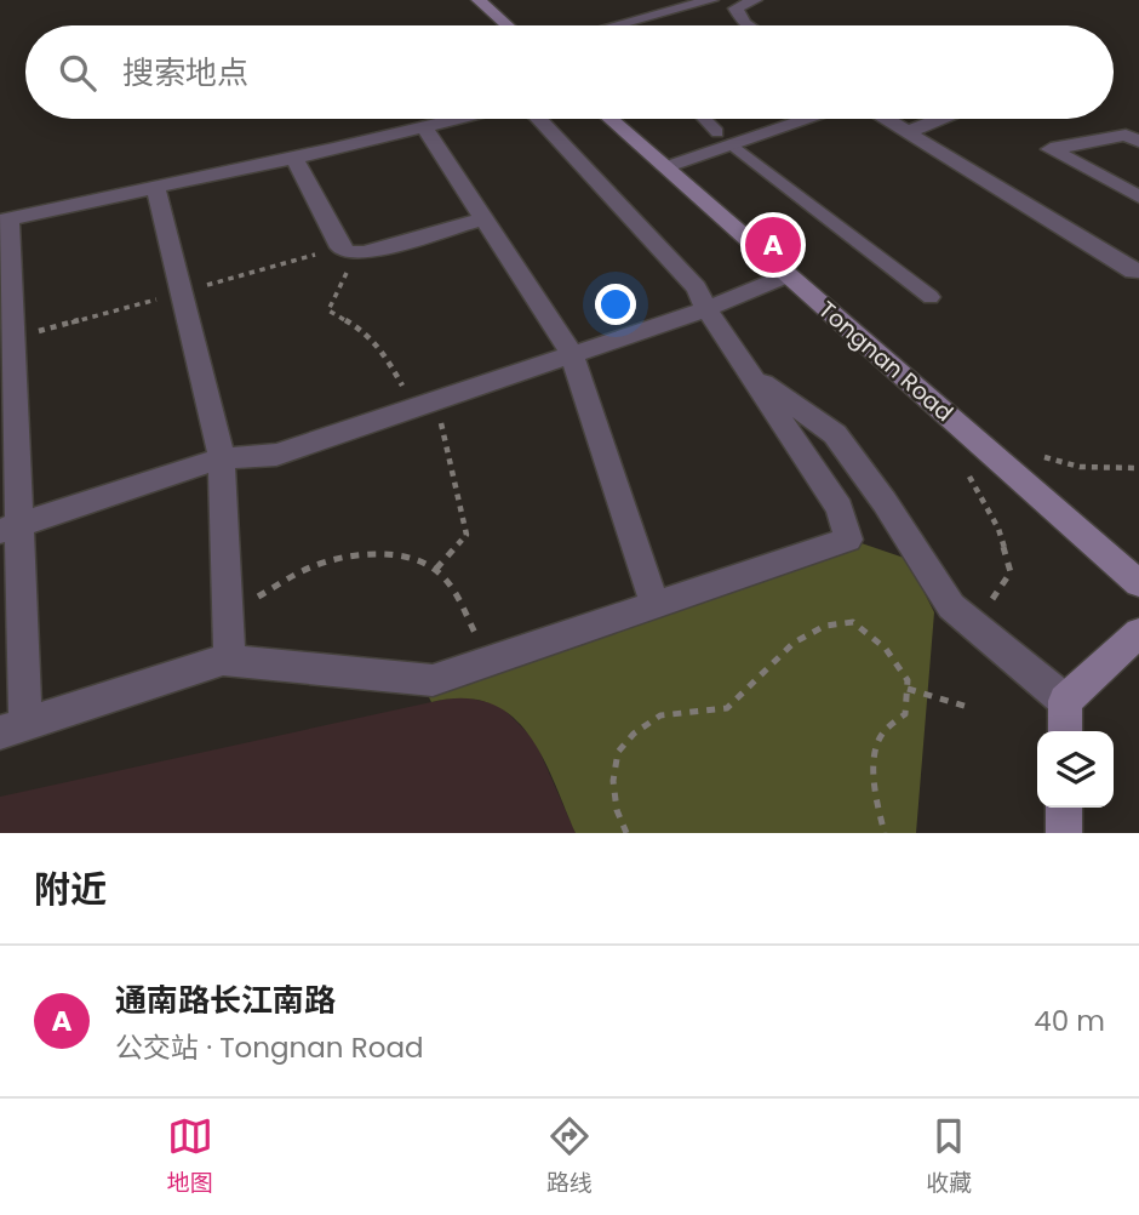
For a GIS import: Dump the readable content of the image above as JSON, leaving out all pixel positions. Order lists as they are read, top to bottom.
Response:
{
  "streets": {
    "street": ["Tongnan Road"]
  },
  "page": {
    "search": "搜索地点",
    "pins": "A",
    "heading": "附近",
    "list": [
      {
        "mark": "A",
        "name": "通南路长江南路",
        "note": "公交站 · Tongnan Road",
        "value": "40 m"
      }
    ],
    "nav": ["地图", "路线", "收藏"]
  }
}
